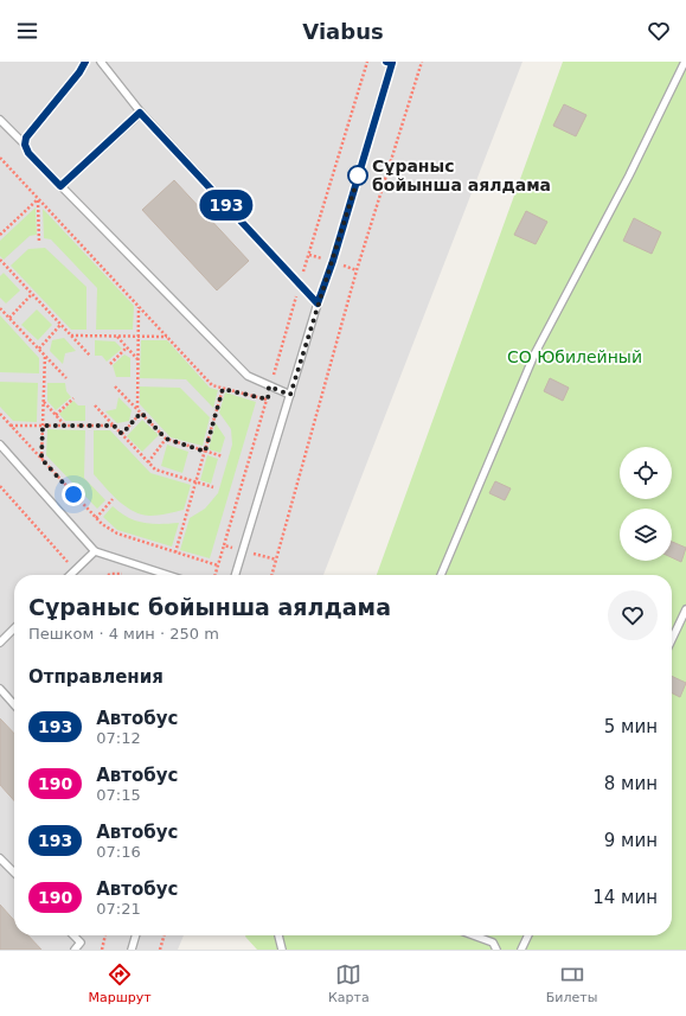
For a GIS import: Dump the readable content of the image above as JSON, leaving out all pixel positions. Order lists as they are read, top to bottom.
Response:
{
  "parks": ["СО Юбилейный"],
  "places": ["Сұраныс бойынша аялдама"],
  "lines": ["bus line 193"],
  "page": {
    "header": "Viabus",
    "on_map": "193",
    "heading": [
      ["Сұраныс бойынша аялдама", "Пешком · 4 мин · 250 m"],
      "Отправления"
    ],
    "list": [
      {
        "mark": "193",
        "name": "Автобус",
        "note": "07:12",
        "value": "5 мин"
      },
      {
        "mark": "190",
        "name": "Автобус",
        "note": "07:15",
        "value": "8 мин"
      },
      {
        "mark": "193",
        "name": "Автобус",
        "note": "07:16",
        "value": "9 мин"
      },
      {
        "mark": "190",
        "name": "Автобус",
        "note": "07:21",
        "value": "14 мин"
      }
    ],
    "tabs": ["Маршрут", "Карта", "Билеты"]
  }
}
